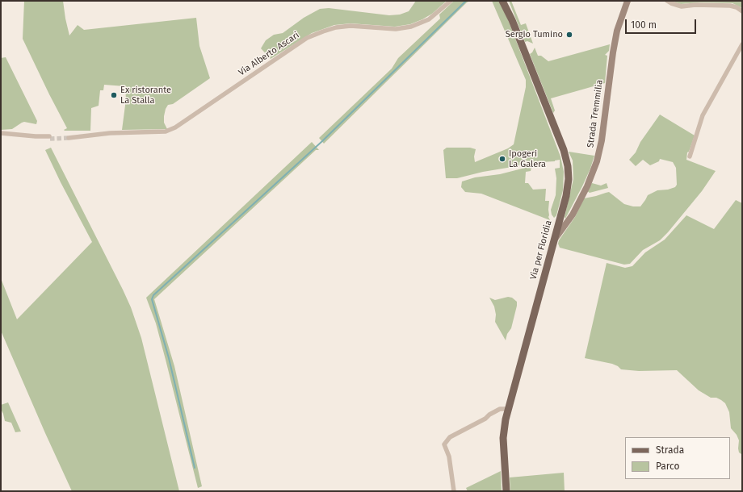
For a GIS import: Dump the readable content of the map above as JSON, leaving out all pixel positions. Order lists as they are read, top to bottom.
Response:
{
  "streets": {
    "main road": ["Strada Tremmilia", "Via per Floridia"],
    "street": ["Via Alberto Ascari"]
  },
  "crossings": [
    ["Strada Tremmilia", "Via per Floridia"]
  ],
  "places": ["Sergio Tumino", "Ex ristorante La Stalla", "Ipogeri La Galera"],
  "legend": ["Strada", "Parco"],
  "scale_bar": "100 m"
}
